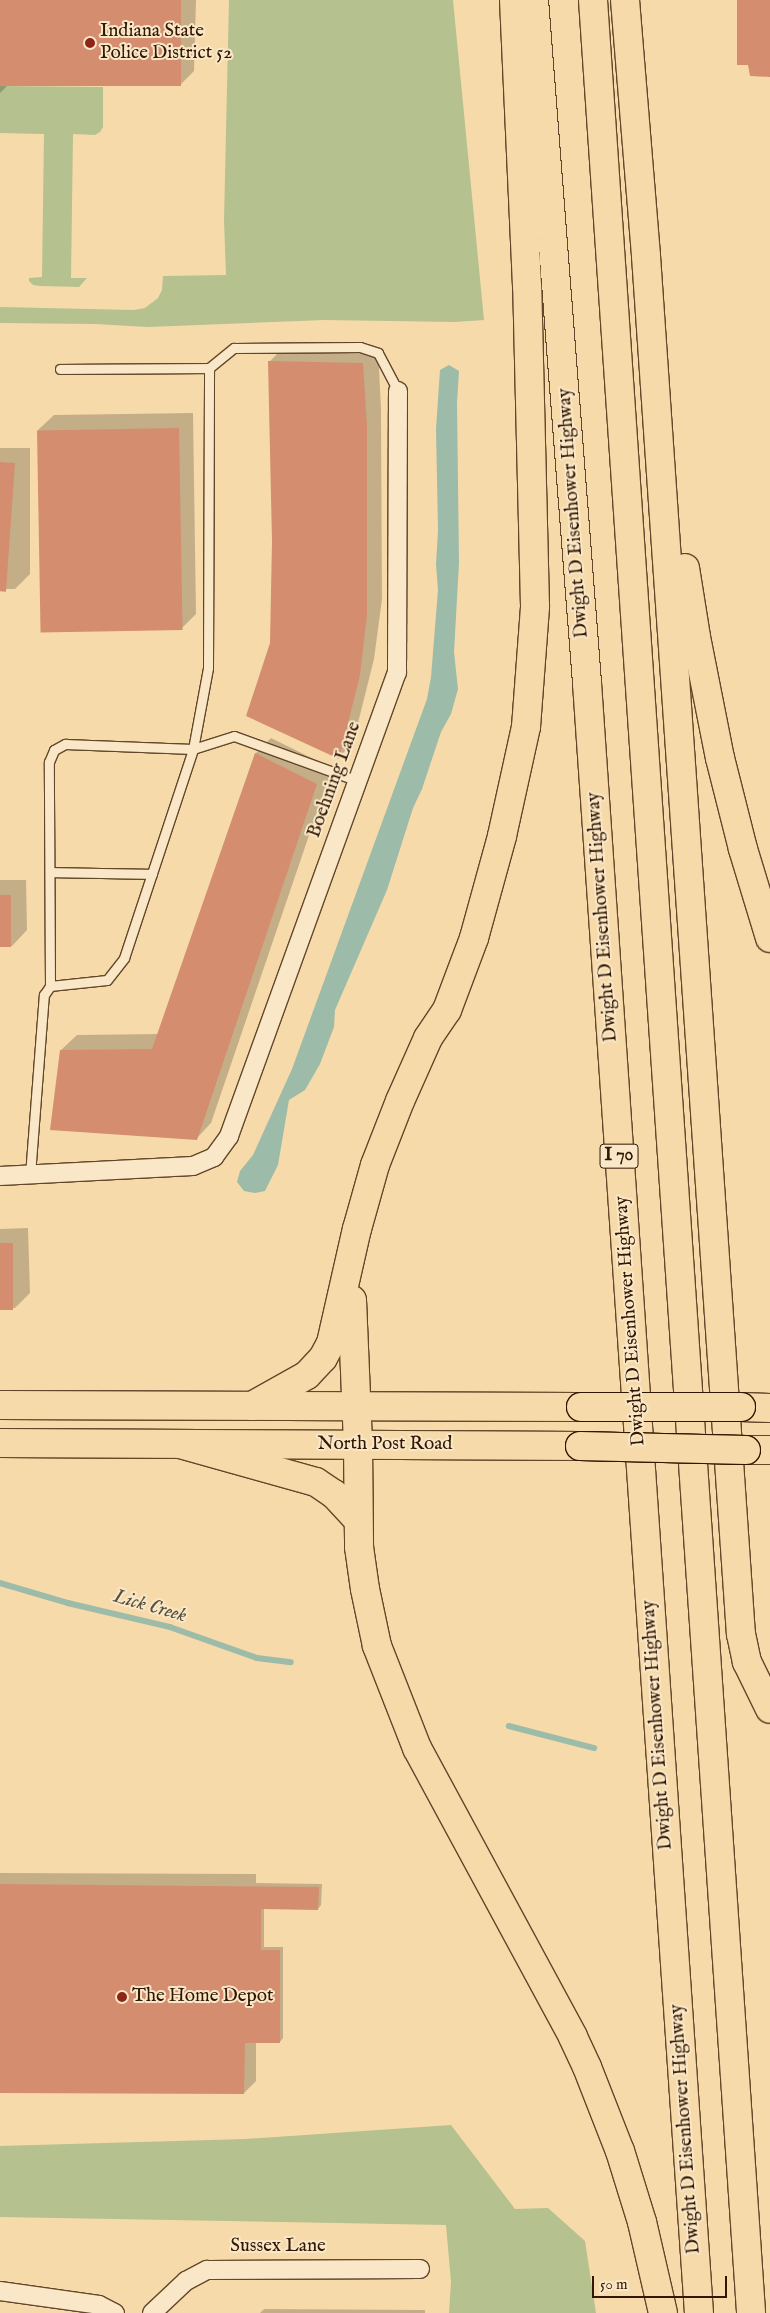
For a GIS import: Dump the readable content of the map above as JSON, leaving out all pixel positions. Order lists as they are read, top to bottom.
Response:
{
  "streets": {
    "main road": ["Dwight D Eisenhower Highway", "I 70", "North Post Road"],
    "street": ["Boehning Lane", "Sussex Lane"]
  },
  "water": ["Lick Creek"],
  "places": ["Indiana State Police District 52", "The Home Depot"],
  "scale_bar": "50 m"
}
